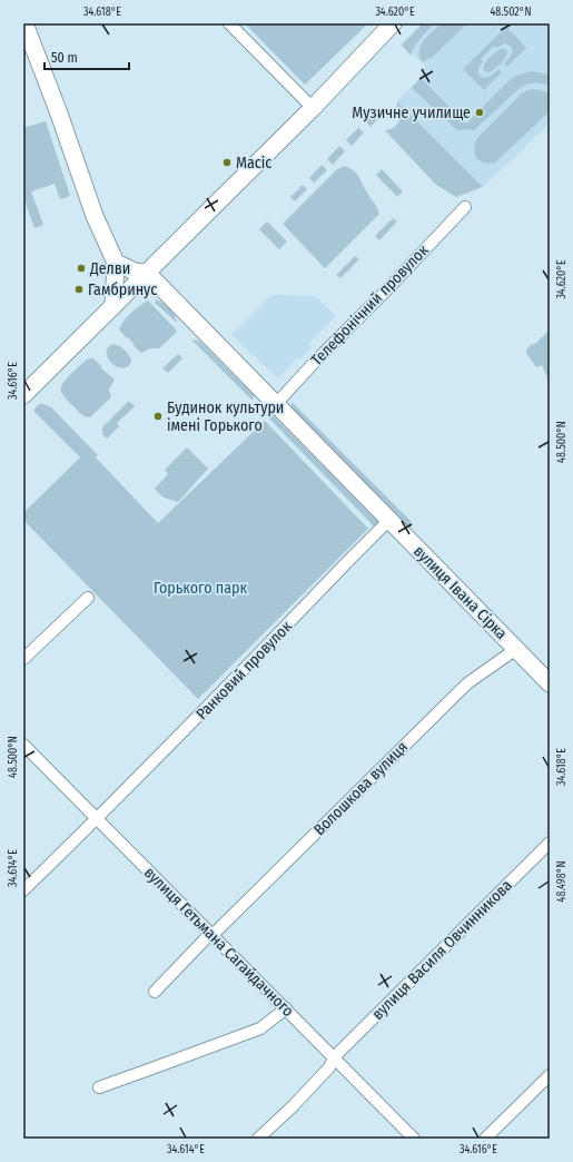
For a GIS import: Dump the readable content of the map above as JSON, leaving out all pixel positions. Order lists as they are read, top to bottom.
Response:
{
  "streets": {
    "street": [
      "Телефонічний провулок",
      "вулиця Івана Сірка",
      "Ранковий провулок",
      "Волошкова вулиця",
      "вулиця Гетьмана Сагайдачного",
      "вулиця Василя Овчинникова"
    ]
  },
  "crossings": [
    ["Телефонічний провулок", "вулиця Івана Сірка"],
    ["вулиця Івана Сірка", "Ранковий провулок"],
    ["вулиця Івана Сірка", "Волошкова вулиця"],
    ["Ранковий провулок", "вулиця Гетьмана Сагайдачного"],
    ["Волошкова вулиця", "вулиця Гетьмана Сагайдачного"],
    ["вулиця Гетьмана Сагайдачного", "вулиця Василя Овчинникова"]
  ],
  "parks": ["Горького парк"],
  "places": [
    "Музичне училище",
    "Macic",
    "Делви",
    "Гамбринус",
    "Будинок культури імені Горького"
  ],
  "scale_bar": "50 m",
  "coordinates": [
    "34.618°E",
    "34.620°E",
    "48.502°N",
    "34.616°E",
    "48.500°N",
    "34.614°E",
    "48.498°N"
  ]
}
